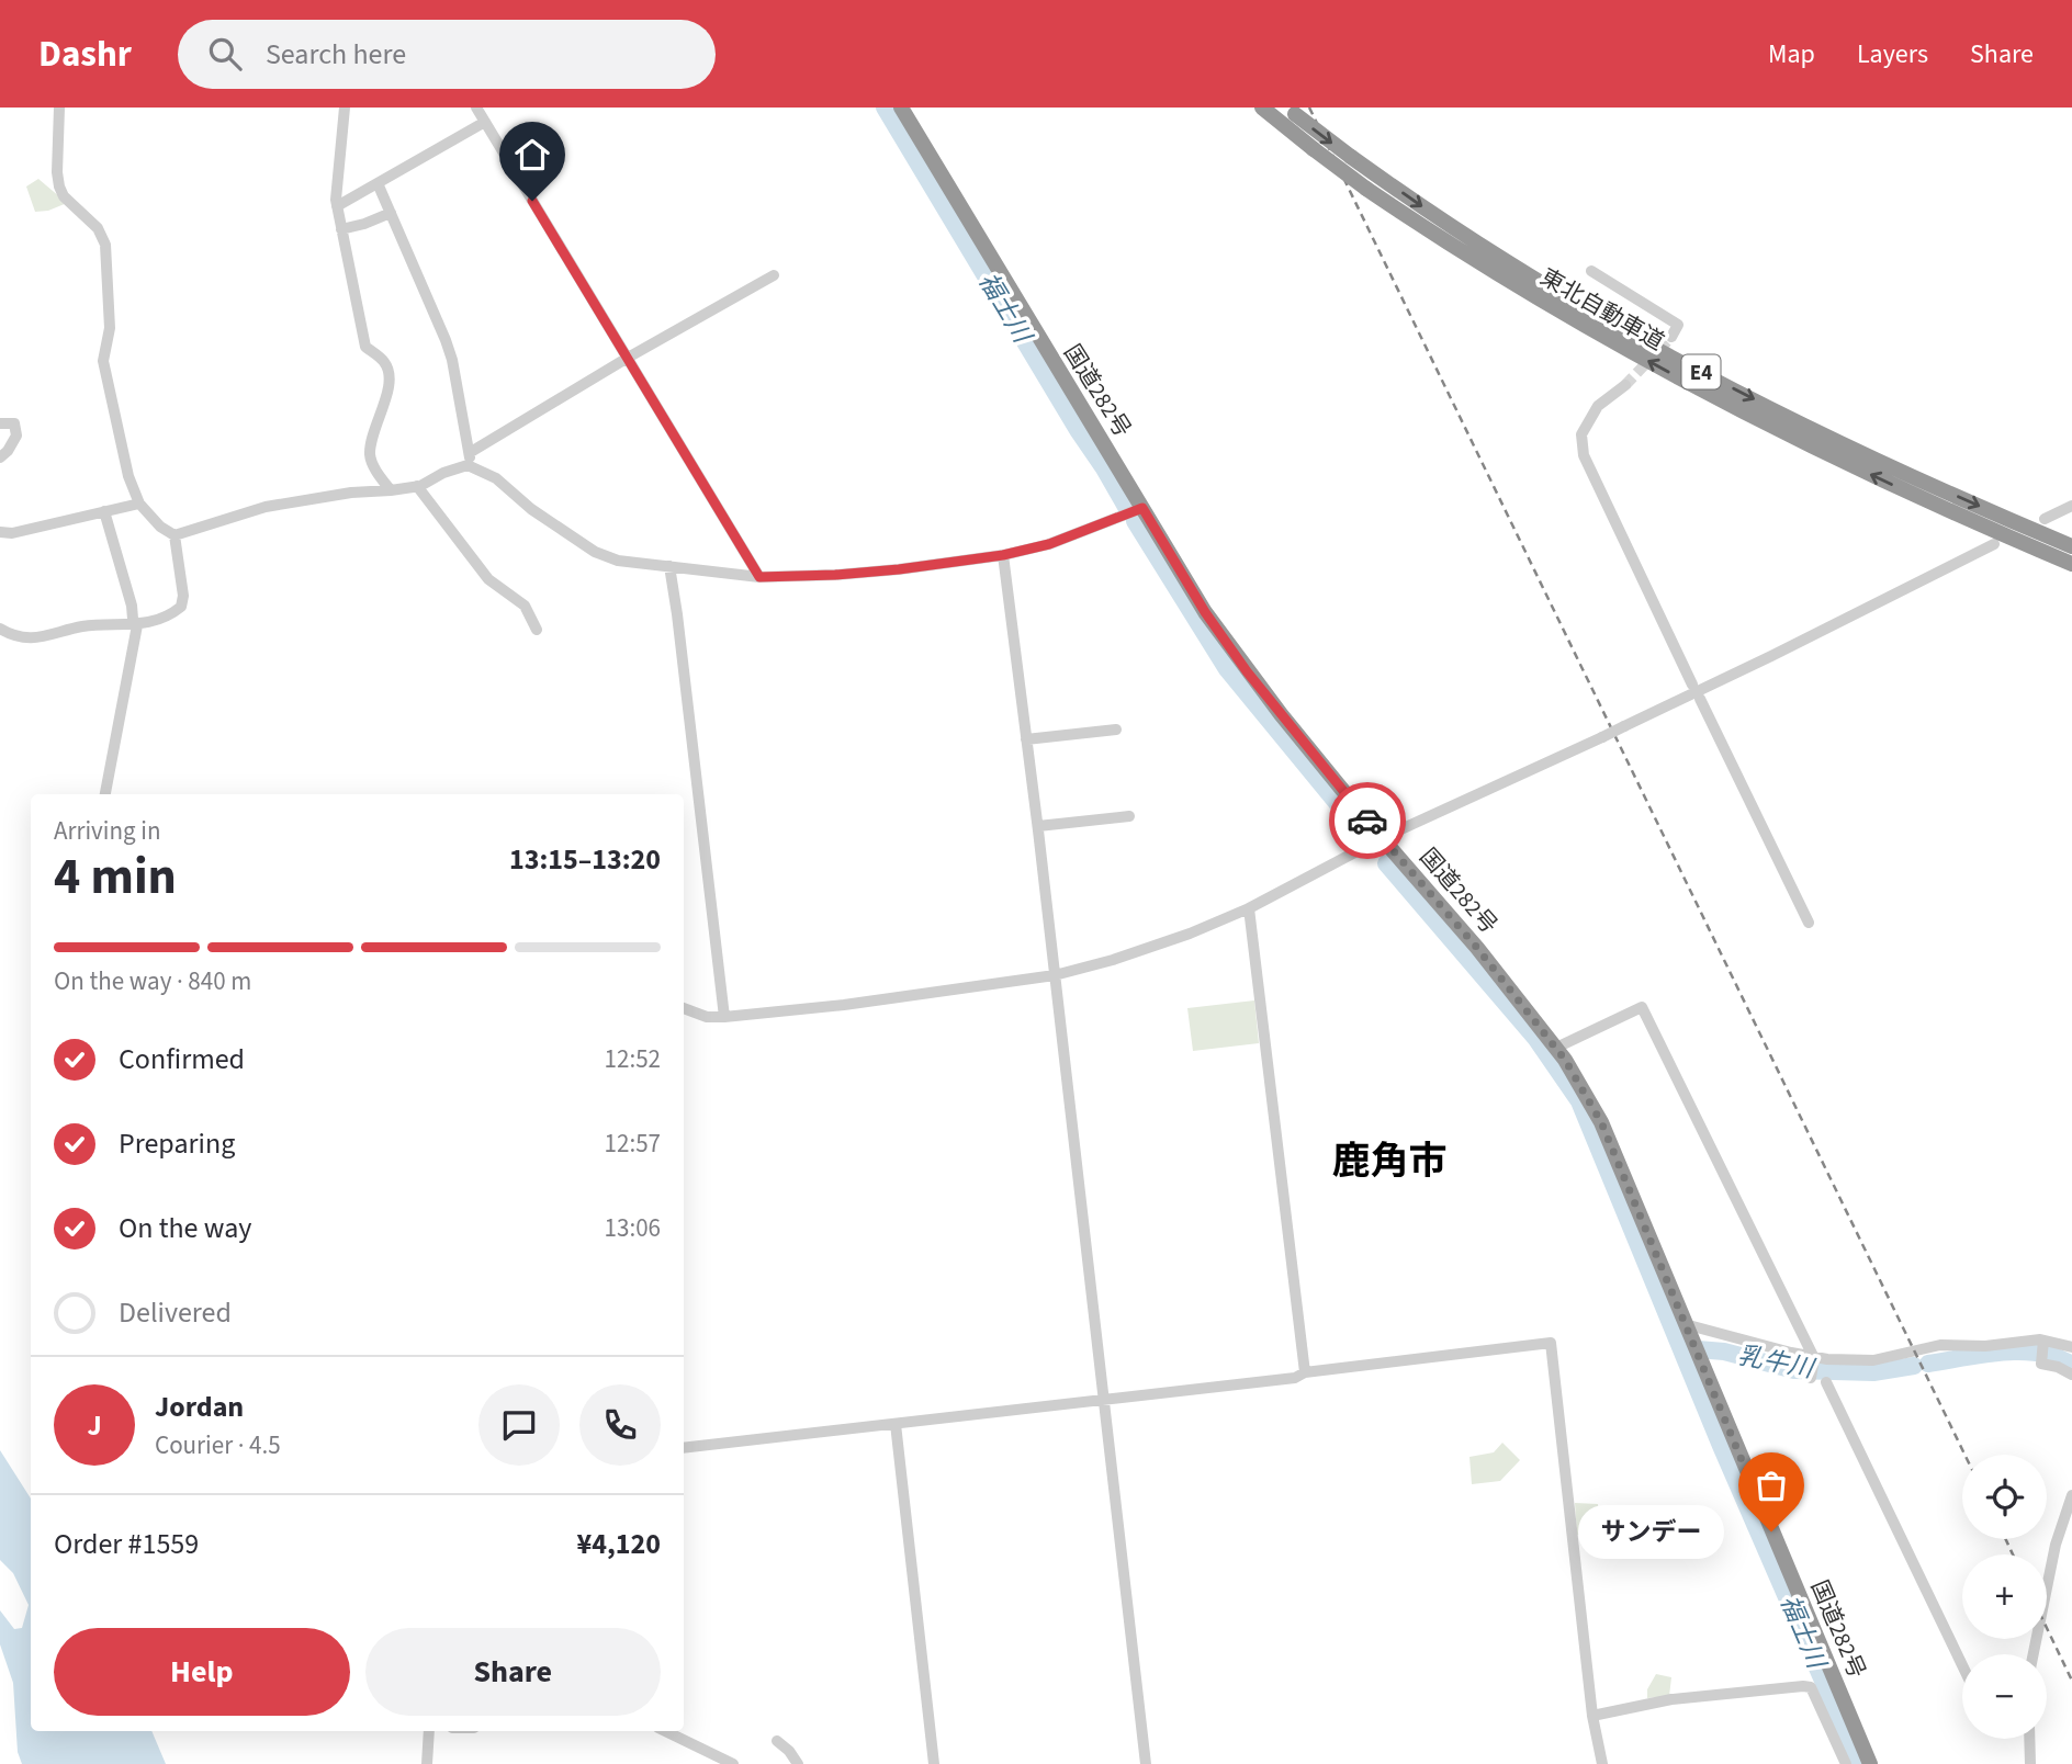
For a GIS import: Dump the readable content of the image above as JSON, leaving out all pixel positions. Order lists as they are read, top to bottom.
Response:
{
  "streets": {
    "highway": ["東北自動車道", "E4", "国道282号"]
  },
  "districts": ["鹿角市"],
  "water": ["福士川", "乳牛川"],
  "places": ["サンデー"],
  "page": {
    "header": "Dashr",
    "search": "Search here",
    "nav": ["Map", "Layers", "Share"],
    "heading": ["4 min", "Arriving in", "13:15–13:20"],
    "panel": [
      "Jordan",
      "Courier · 4.5",
      "Order #1559",
      "¥4,120"
    ],
    "bar": "On the way · 840 m",
    "list": [
      ["Confirmed", "12:52"],
      ["Preparing", "12:57"],
      ["On the way", "13:06"],
      "Delivered"
    ],
    "round": "J",
    "map_buttons": ["+", "−"],
    "bubble": "サンデー",
    "buttons": ["Help", "Share"]
  }
}
